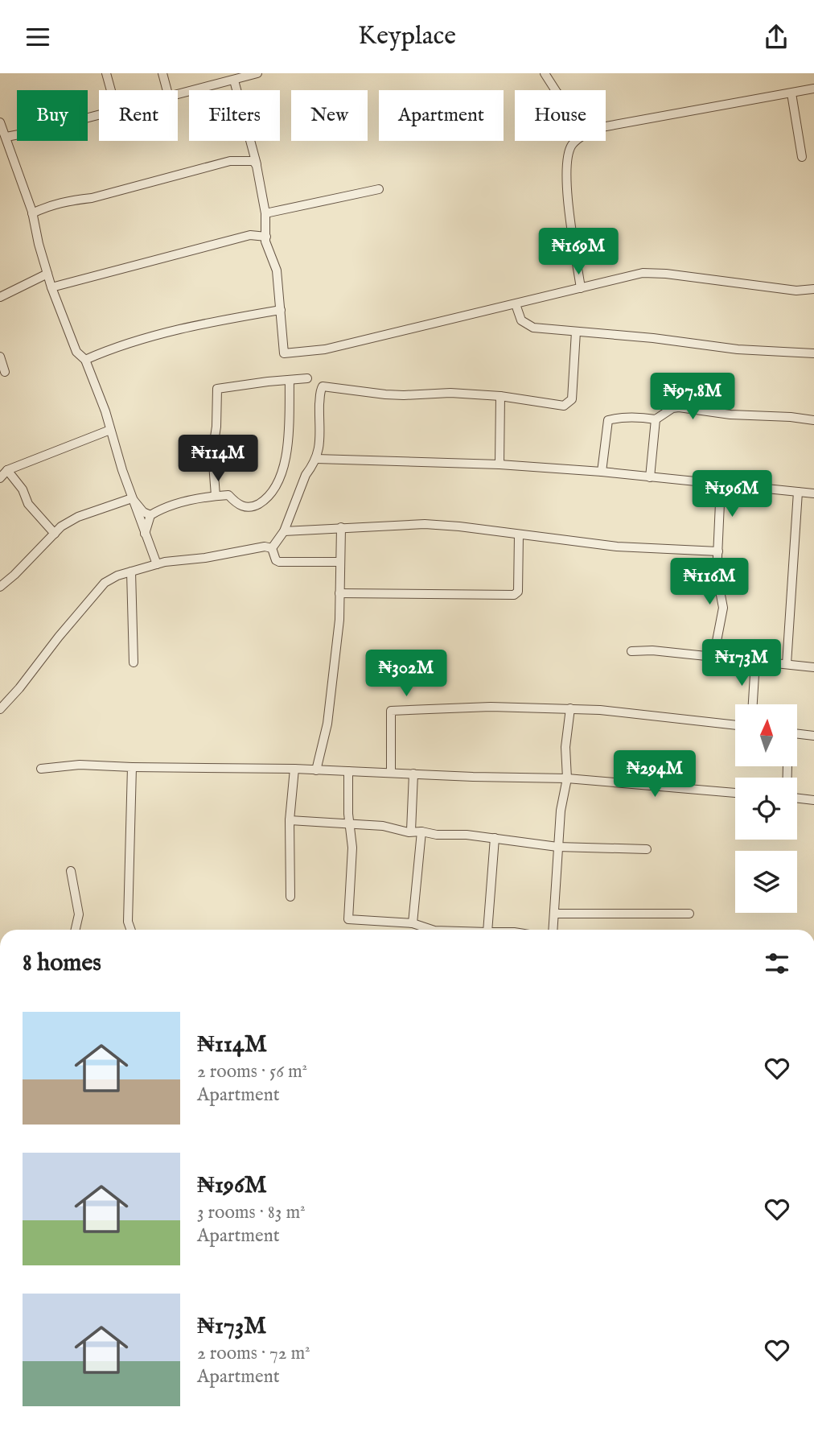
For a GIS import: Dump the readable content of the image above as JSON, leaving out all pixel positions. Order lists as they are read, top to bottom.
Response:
{
  "north": "top",
  "page": {
    "header": "Keyplace",
    "chip": [
      "Buy",
      "Rent",
      "Filters",
      "New",
      "Apartment",
      "House"
    ],
    "price": [
      "₦169M",
      "₦97.8M",
      "₦114M",
      "₦196M",
      "₦116M",
      "₦173M",
      "₦302M",
      "₦294M"
    ],
    "heading": "8 homes",
    "list": [
      {
        "name": "₦114M",
        "note": "2 rooms · 56 m² · Apartment"
      },
      {
        "name": "₦196M",
        "note": "3 rooms · 83 m² · Apartment"
      },
      {
        "name": "₦173M",
        "note": "2 rooms · 72 m² · Apartment"
      }
    ]
  }
}
